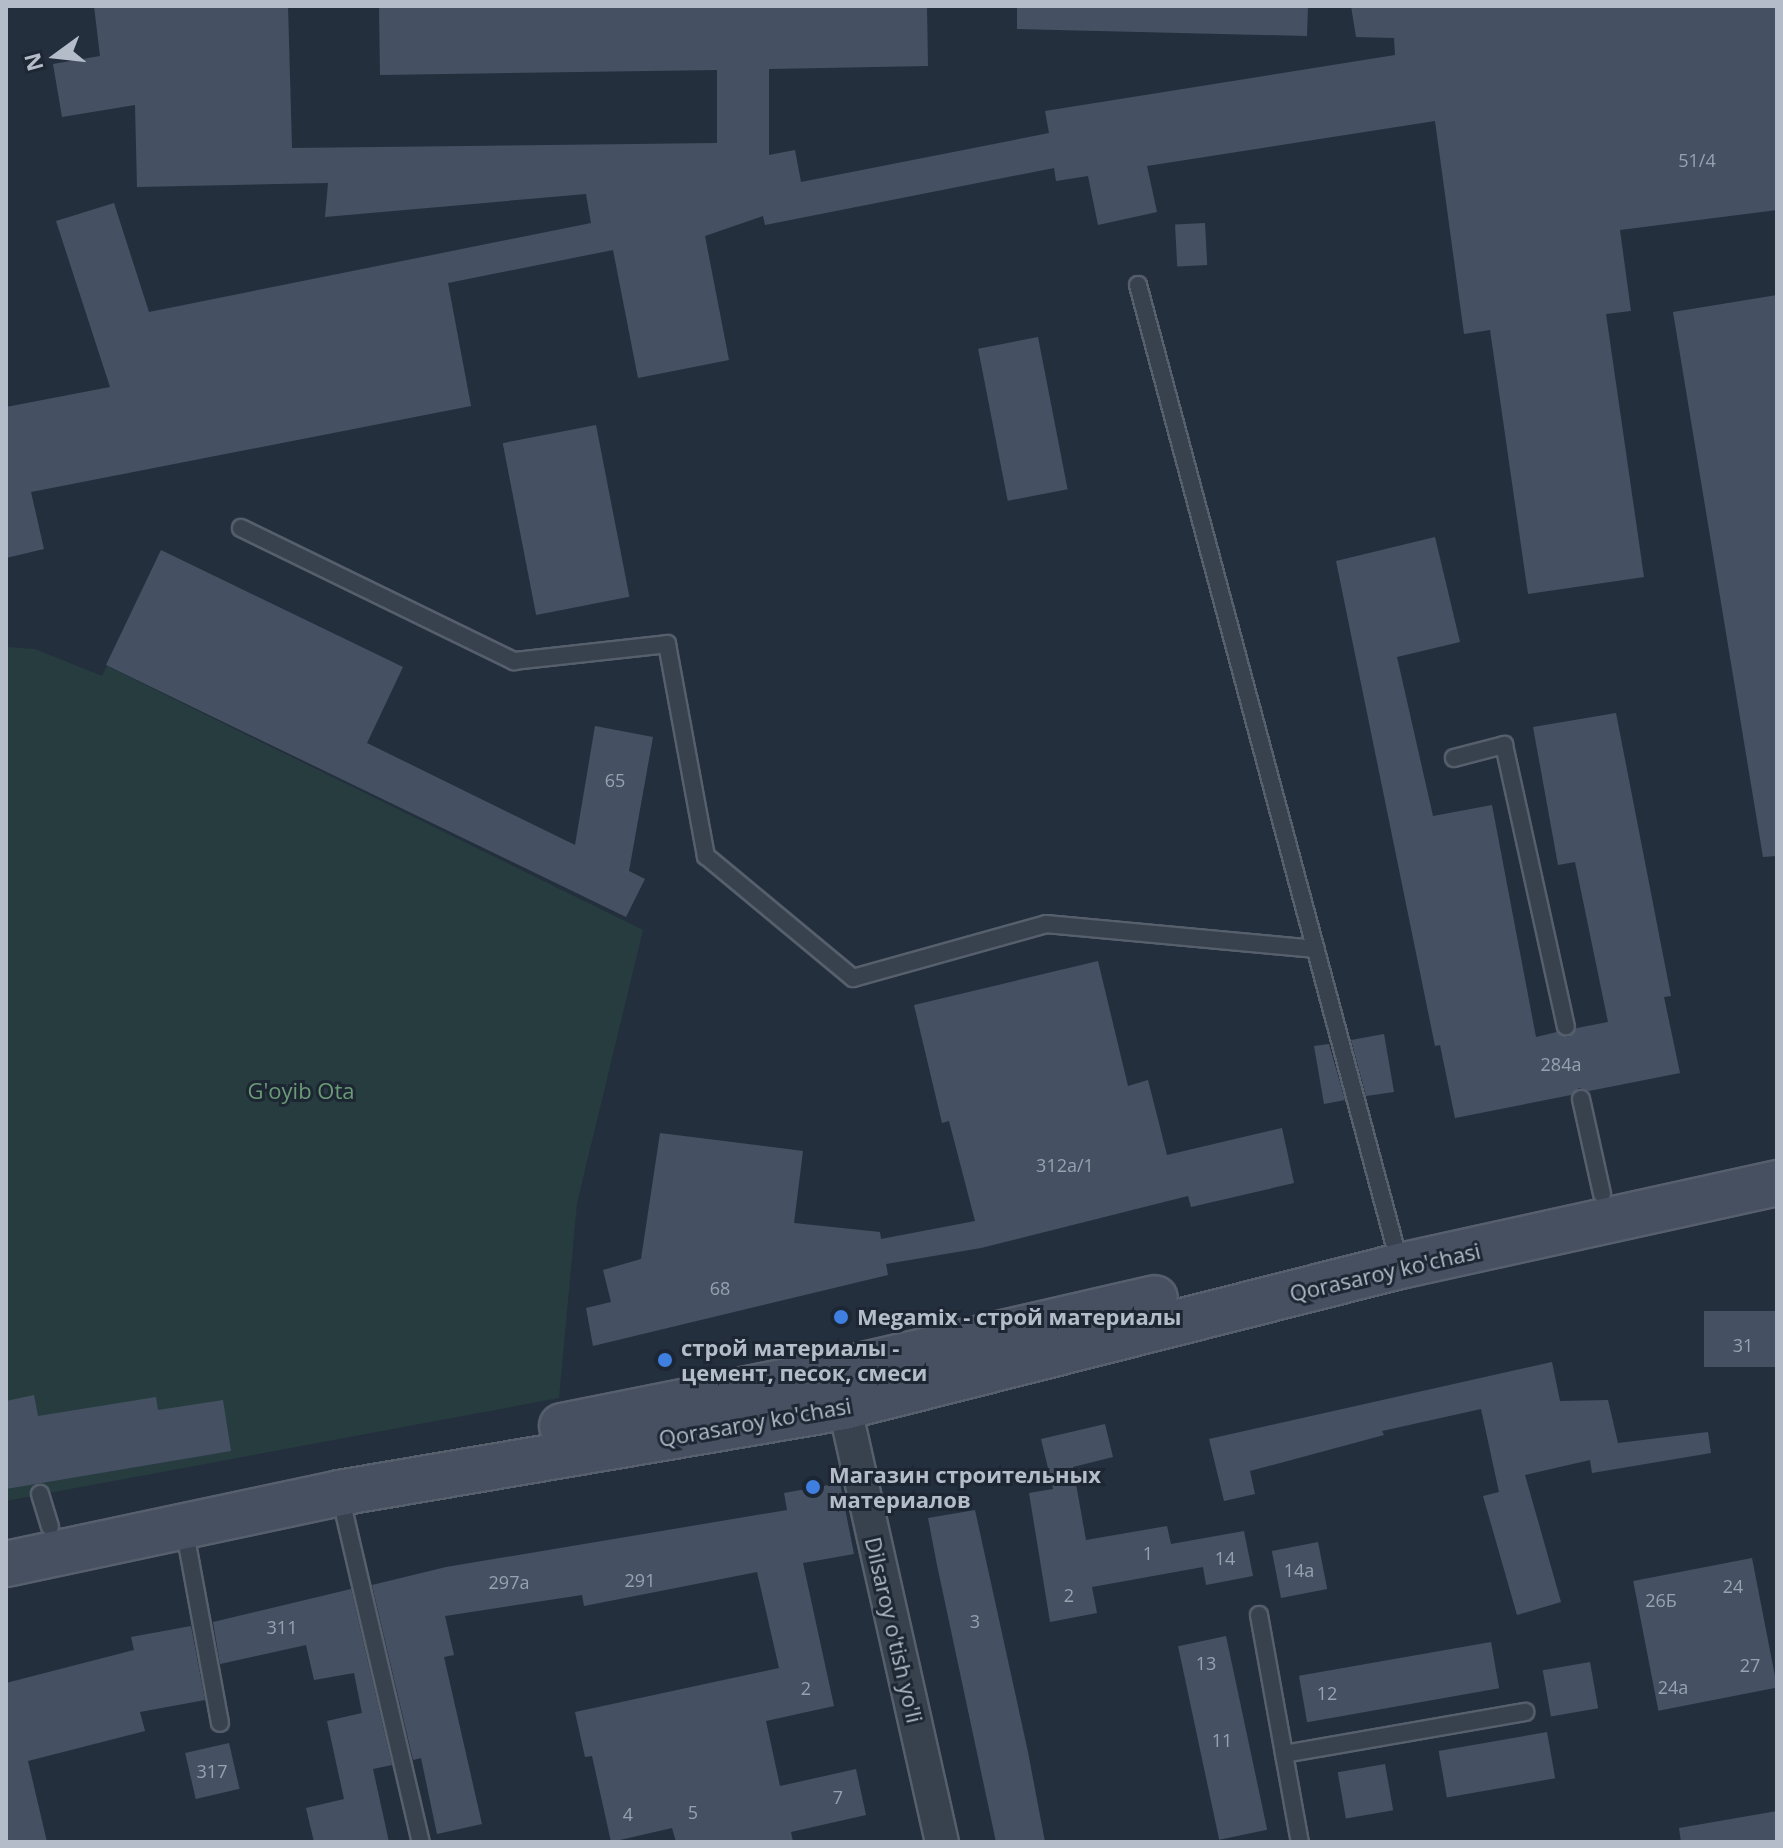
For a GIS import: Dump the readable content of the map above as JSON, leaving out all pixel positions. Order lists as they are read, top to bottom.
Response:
{
  "streets": {
    "main road": ["Qorasaroy ko'chasi"],
    "street": ["Dilsaroy o'tish yo'li"]
  },
  "crossings": [
    ["Qorasaroy ko'chasi", "Dilsaroy o'tish yo'li"]
  ],
  "parks": ["G'oyib Ota"],
  "places": ["Megamix - строй материалы", "строй материалы - цемент, песок, смеси", "Магазин строительных материалов"],
  "house_numbers": [
    "51/4",
    "65",
    "284а",
    "312а/1",
    "68",
    "31",
    "1",
    "14",
    "14a",
    "291",
    "297a",
    "24",
    "2",
    "26Б",
    "3",
    "311",
    "13",
    "27",
    "24а",
    "2",
    "12",
    "11",
    "317",
    "7",
    "5",
    "4"
  ],
  "north": "left"
}
